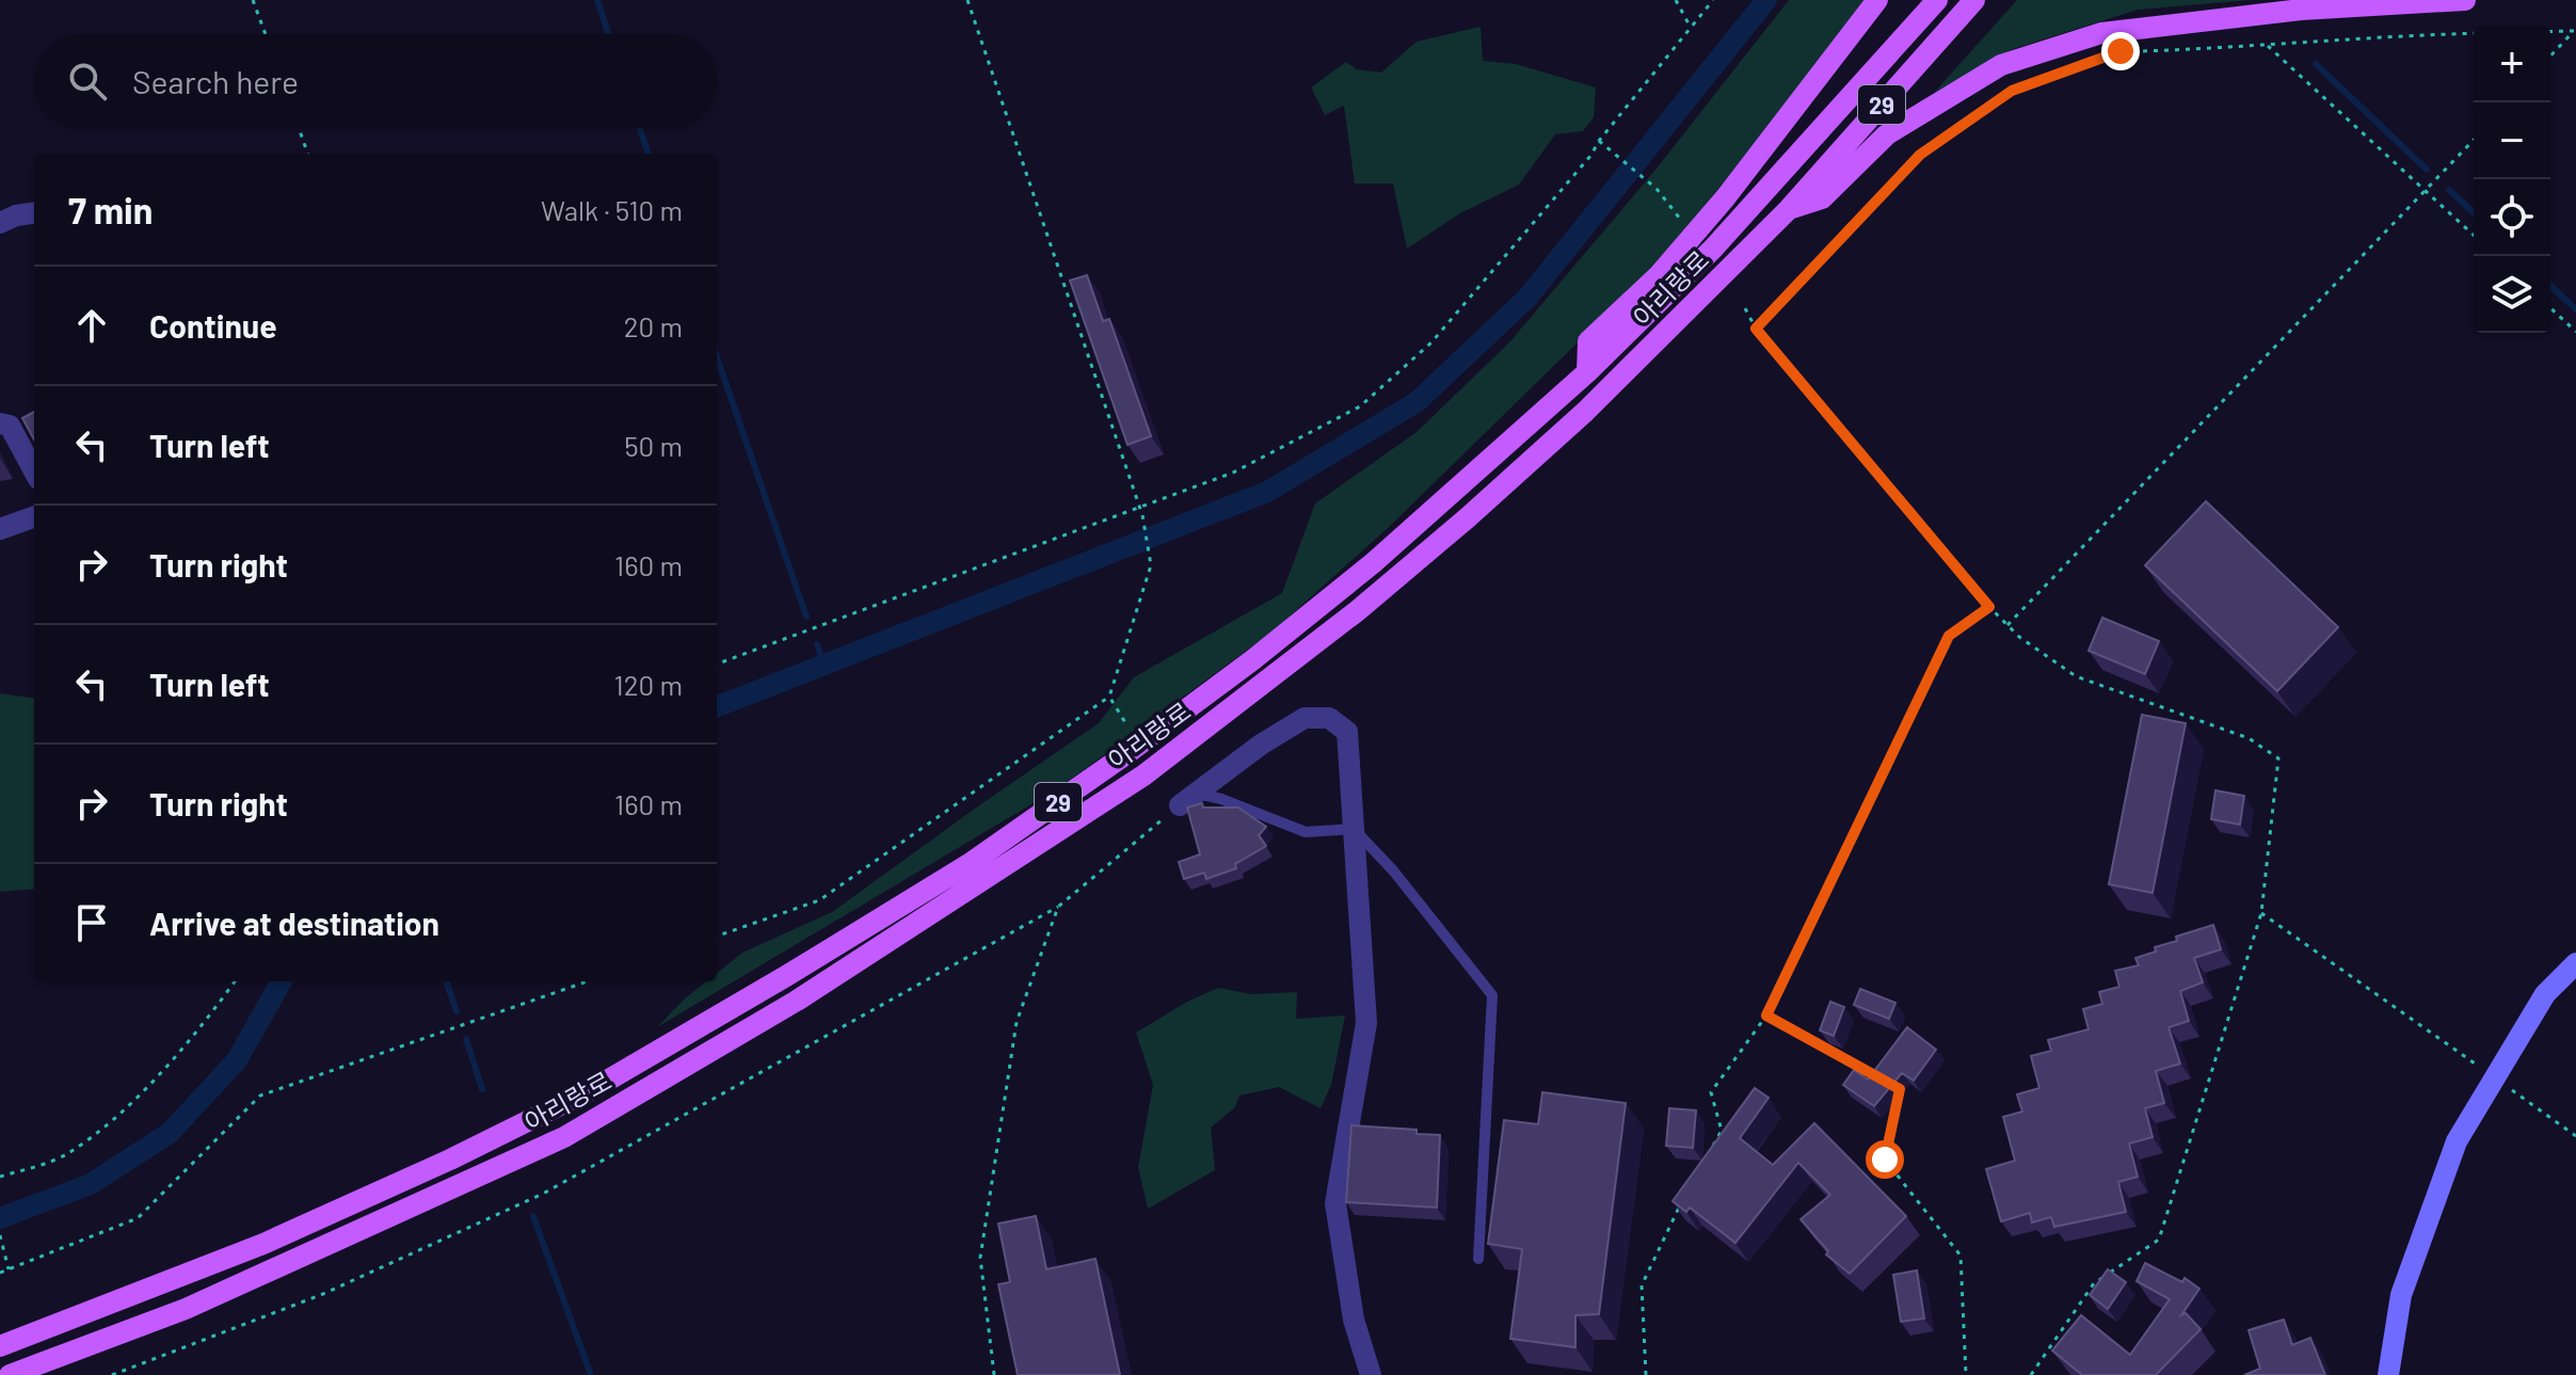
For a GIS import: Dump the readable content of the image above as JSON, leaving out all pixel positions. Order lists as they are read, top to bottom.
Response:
{
  "streets": {
    "main road": ["29", "아리랑로"]
  },
  "page": {
    "map_buttons": ["+", "−"],
    "search": "Search here",
    "heading": ["7 min", "Walk · 510 m"],
    "list": [
      ["Continue", "20 m"],
      ["Turn left", "50 m"],
      ["Turn right", "160 m"],
      ["Turn left", "120 m"],
      ["Turn right", "160 m"],
      "Arrive at destination"
    ]
  }
}
